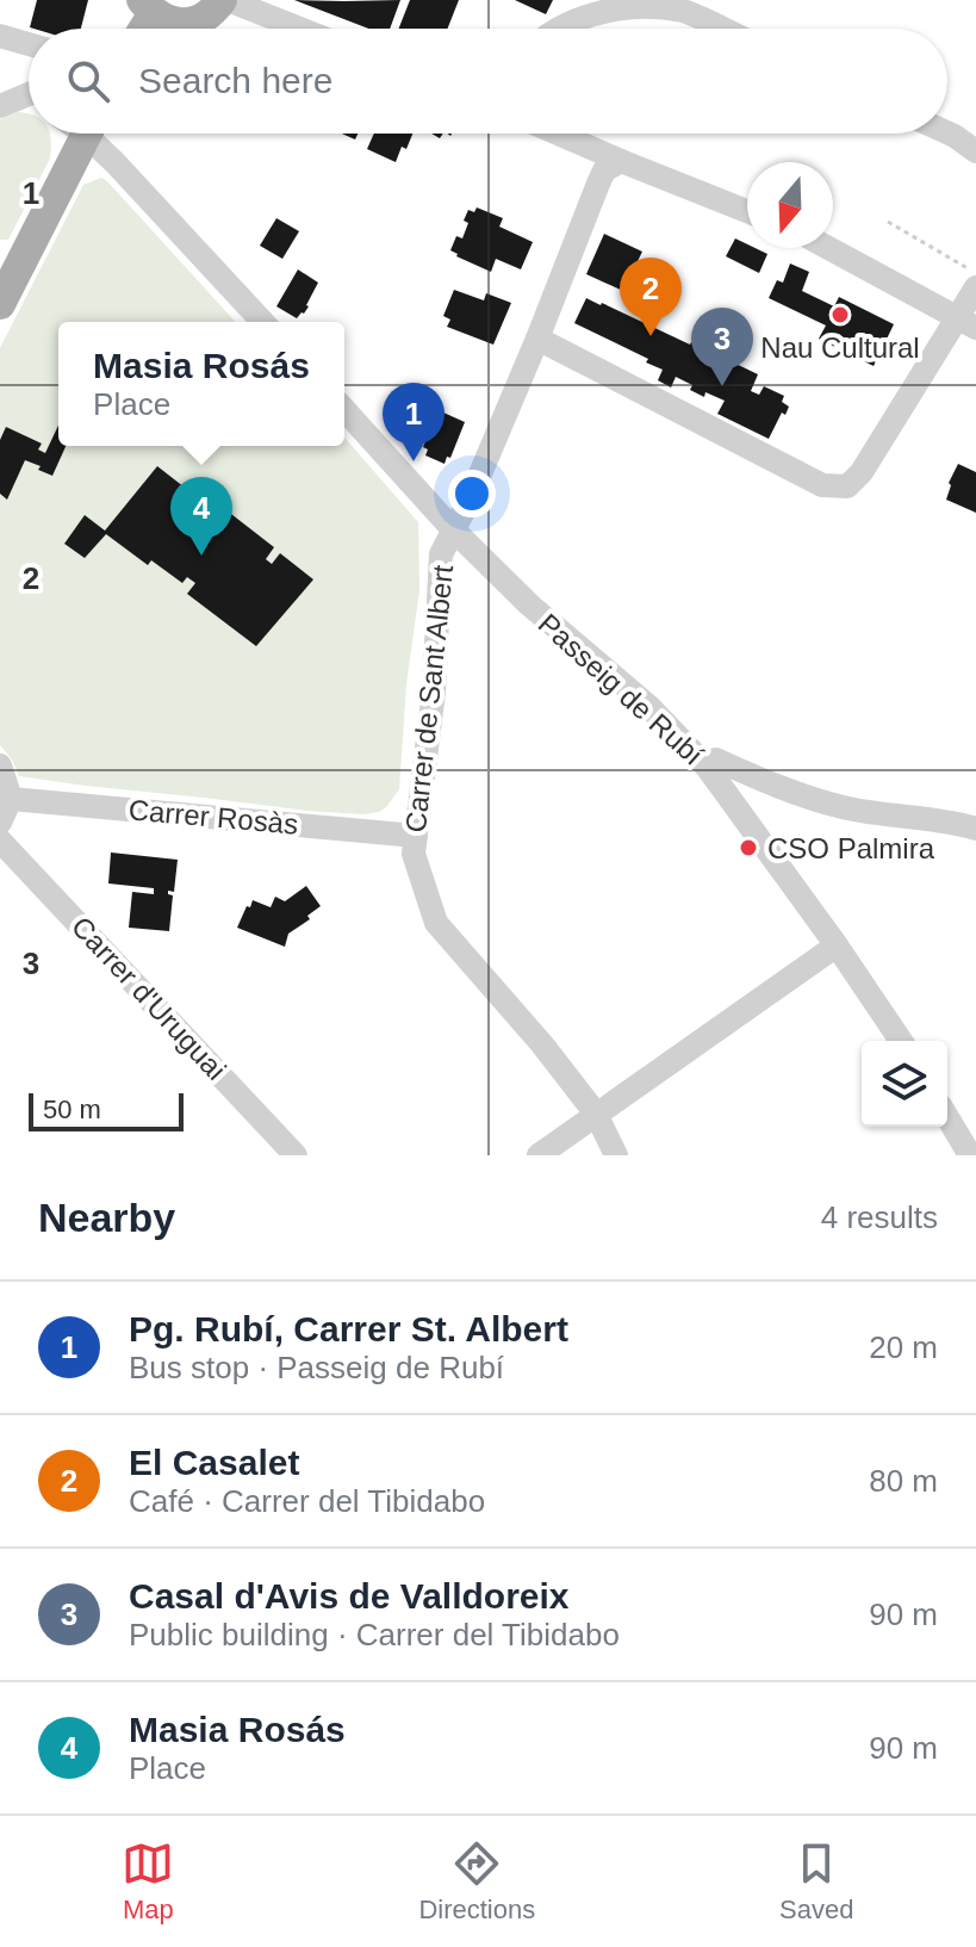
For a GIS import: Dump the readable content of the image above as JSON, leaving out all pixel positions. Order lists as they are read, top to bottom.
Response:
{
  "streets": {
    "street": [
      "Passeig de Rubí",
      "Carrer de Sant Albert",
      "Carrer Rosàs",
      "Carrer d'Uruguai"
    ]
  },
  "crossings": [
    ["Passeig de Rubí", "Carrer de Sant Albert"],
    ["Carrer de Sant Albert", "Carrer Rosàs"]
  ],
  "places": ["Nau Cultural", "CSO Palmira"],
  "scale_bar": "50 m",
  "north": "bottom",
  "page": {
    "search": "Search here",
    "pins": [
      "2",
      "3",
      "1",
      "4"
    ],
    "popup": ["Masia Rosás", "Place"],
    "scale": "50 m",
    "heading": ["Nearby", "4 results"],
    "list": [
      {
        "mark": "1",
        "name": "Pg. Rubí, Carrer St. Albert",
        "note": "Bus stop · Passeig de Rubí",
        "value": "20 m"
      },
      {
        "mark": "2",
        "name": "El Casalet",
        "note": "Café · Carrer del Tibidabo",
        "value": "80 m"
      },
      {
        "mark": "3",
        "name": "Casal d'Avis de Valldoreix",
        "note": "Public building · Carrer del Tibidabo",
        "value": "90 m"
      },
      {
        "mark": "4",
        "name": "Masia Rosás",
        "note": "Place",
        "value": "90 m"
      }
    ],
    "nav": ["Map", "Directions", "Saved"]
  },
  "grid": {
    "rows": ["1", "2", "3"]
  }
}
